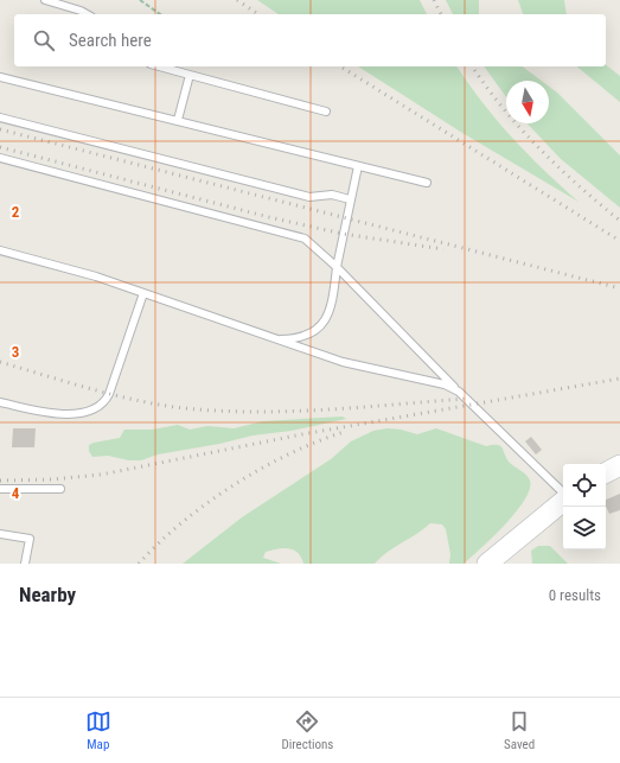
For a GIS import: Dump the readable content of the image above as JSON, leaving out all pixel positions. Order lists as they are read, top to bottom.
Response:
{
  "north": "bottom",
  "page": {
    "search": "Search here",
    "heading": ["Nearby", "0 results"],
    "nav": ["Map", "Directions", "Saved"]
  },
  "grid": {
    "rows": ["2", "3", "4"]
  }
}
